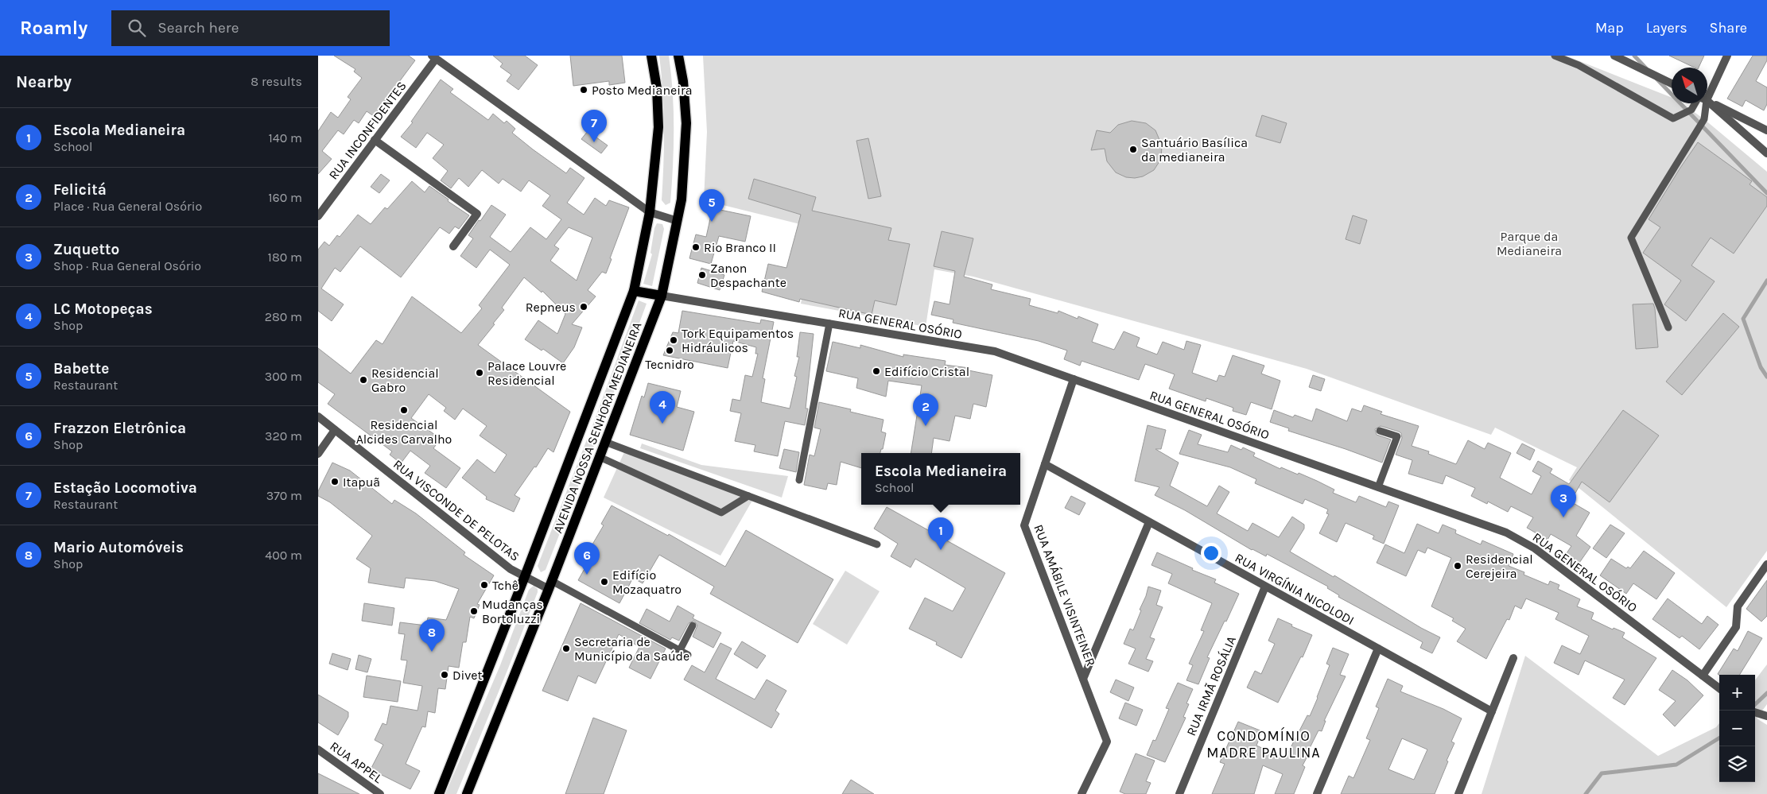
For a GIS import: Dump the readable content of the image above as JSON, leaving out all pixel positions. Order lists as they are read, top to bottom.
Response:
{
  "streets": {
    "main road": ["AVENIDA NOSSA SENHORA MEDIANEIRA"],
    "street": [
      "RUA INCONFIDENTES",
      "RUA GENERAL OSÓRIO",
      "RUA VISCONDE DE PELOTAS",
      "RUA VIRGÍNIA NICOLODI",
      "RUA AMÁBILE VISINTEINER",
      "RUA IRMÃ ROSÁLIA",
      "RUA APPEL"
    ]
  },
  "crossings": [
    ["RUA GENERAL OSÓRIO", "AVENIDA NOSSA SENHORA MEDIANEIRA"],
    ["RUA GENERAL OSÓRIO", "RUA AMÁBILE VISINTEINER"],
    ["AVENIDA NOSSA SENHORA MEDIANEIRA", "RUA VISCONDE DE PELOTAS"],
    ["RUA VIRGÍNIA NICOLODI", "RUA AMÁBILE VISINTEINER"],
    ["RUA VIRGÍNIA NICOLODI", "RUA IRMÃ ROSÁLIA"]
  ],
  "districts": ["CONDOMÍNIO MADRE PAULINA"],
  "parks": ["Parque da Medianeira"],
  "places": [
    "Posto Medianeira",
    "Santuário Basílica da medianeira",
    "Rio Branco II",
    "Zanon Despachante",
    "Repneus",
    "Tork Equipamentos Hidráulicos",
    "Tecnidro",
    "Edifício Cristal",
    "Palace Louvre Residencial",
    "Residencial Gabro",
    "Residencial Alcides Carvalho",
    "Itapuã",
    "Residencial Cerejeira",
    "Edifício Mozaquatro",
    "Tchê",
    "Mudanças Bortoluzzi",
    "Secretaria de Município da Saúde",
    "Divet"
  ],
  "north": "top left",
  "page": {
    "header": "Roamly",
    "search": "Search here",
    "nav": ["Map", "Layers", "Share"],
    "heading": ["Nearby", "8 results"],
    "list": [
      {
        "mark": "1",
        "name": "Escola Medianeira",
        "note": "School",
        "value": "140 m"
      },
      {
        "mark": "2",
        "name": "Felicitá",
        "note": "Place · Rua General Osório",
        "value": "160 m"
      },
      {
        "mark": "3",
        "name": "Zuquetto",
        "note": "Shop · Rua General Osório",
        "value": "180 m"
      },
      {
        "mark": "4",
        "name": "LC Motopeças",
        "note": "Shop",
        "value": "280 m"
      },
      {
        "mark": "5",
        "name": "Babette",
        "note": "Restaurant",
        "value": "300 m"
      },
      {
        "mark": "6",
        "name": "Frazzon Eletrônica",
        "note": "Shop",
        "value": "320 m"
      },
      {
        "mark": "7",
        "name": "Estação Locomotiva",
        "note": "Restaurant",
        "value": "370 m"
      },
      {
        "mark": "8",
        "name": "Mario Automóveis",
        "note": "Shop",
        "value": "400 m"
      }
    ],
    "pins": [
      "7",
      "5",
      "4",
      "2",
      "3",
      "1",
      "6",
      "8"
    ],
    "popup": ["Escola Medianeira", "School"],
    "map_buttons": ["+", "−"]
  }
}
